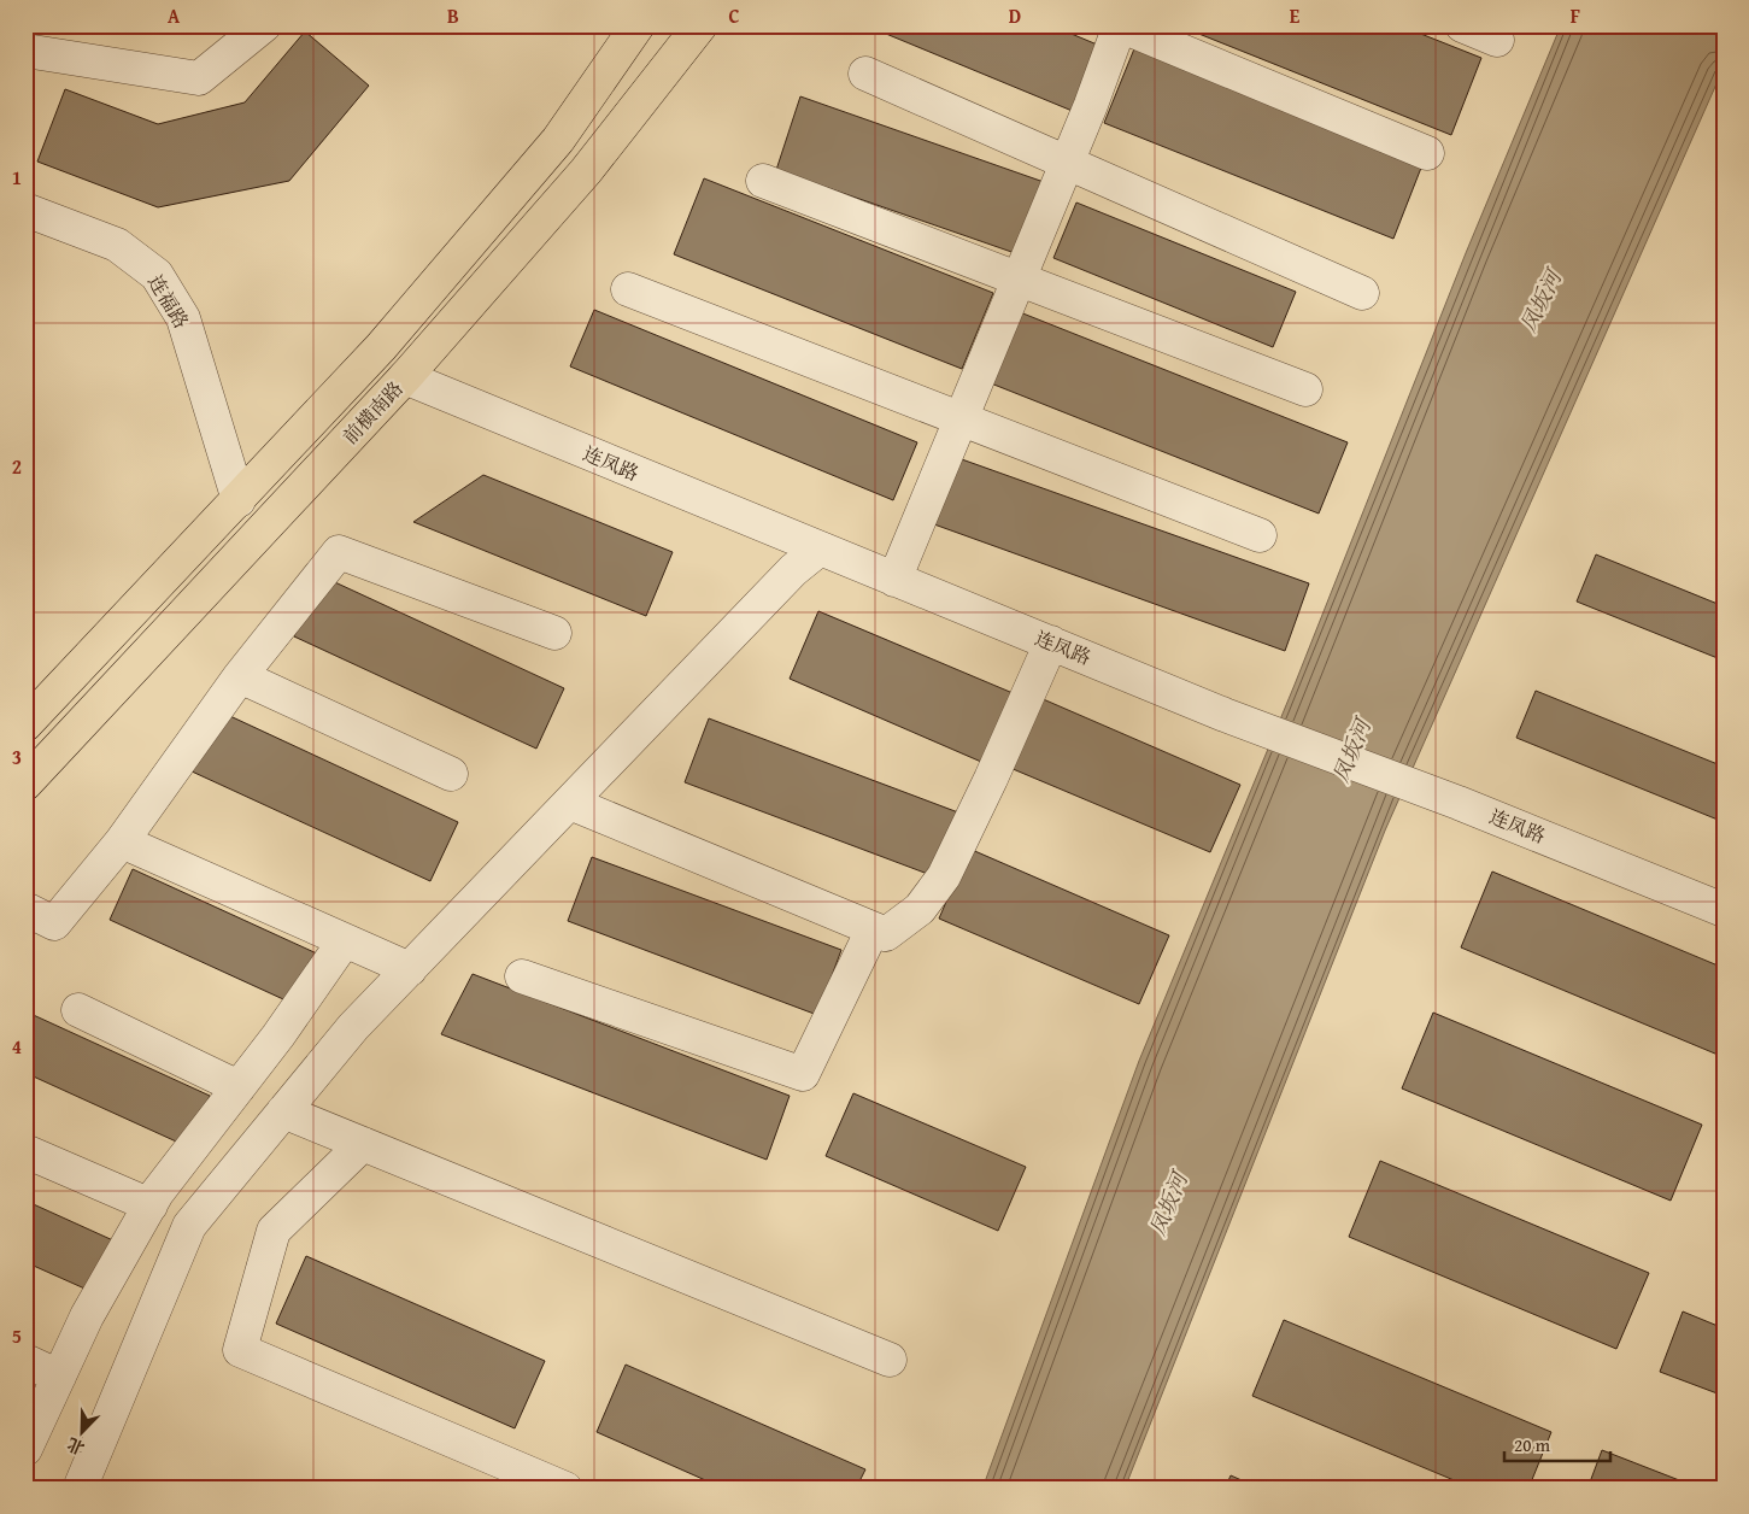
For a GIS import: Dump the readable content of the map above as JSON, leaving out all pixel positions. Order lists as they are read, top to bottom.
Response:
{
  "streets": {
    "main road": ["前横南路"],
    "street": ["连福路", "连凤路"]
  },
  "crossings": [
    ["连福路", "前横南路"],
    ["前横南路", "连凤路"]
  ],
  "water": ["凤坂河"],
  "scale_bar": "20 m",
  "north": "bottom left",
  "grid": {
    "columns": [
      "A",
      "B",
      "C",
      "D",
      "E",
      "F"
    ],
    "rows": [
      "1",
      "2",
      "3",
      "4",
      "5"
    ]
  }
}
